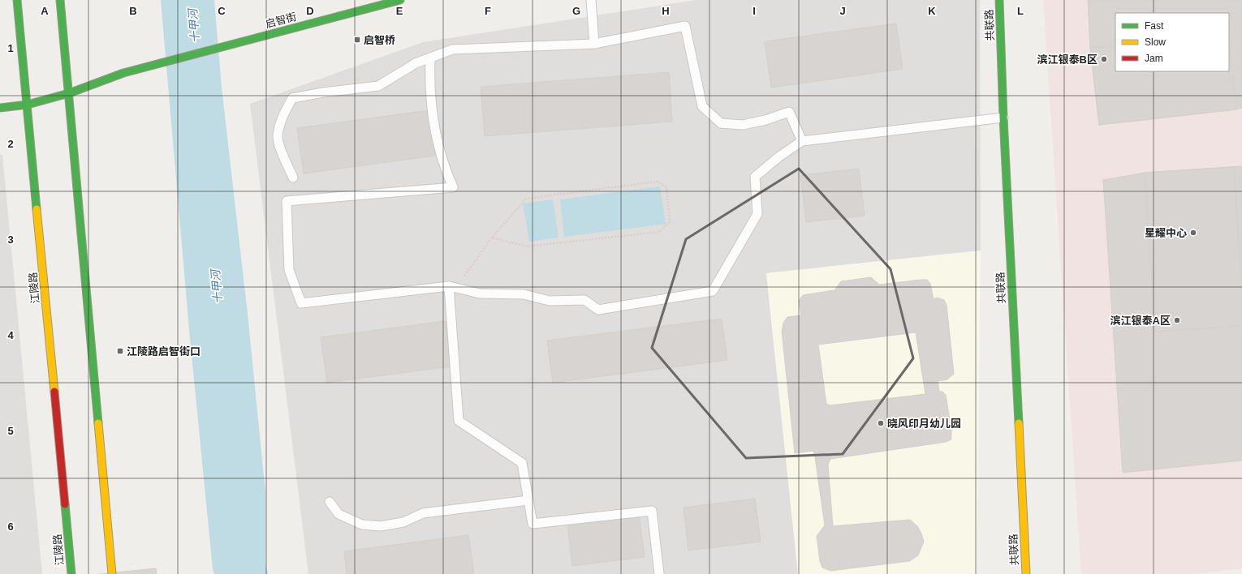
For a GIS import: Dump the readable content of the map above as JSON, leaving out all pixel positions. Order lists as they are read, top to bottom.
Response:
{
  "streets": {
    "main road": ["启智街", "共联路", "江陵路"]
  },
  "water": ["十甲河"],
  "places": {
    "transit": ["启智桥", "江陵路启智街口"],
    "other": [
      "滨江银泰B区",
      "星耀中心",
      "滨江银泰A区",
      "晓风印月幼儿园"
    ]
  },
  "legend": ["Fast", "Slow", "Jam"],
  "grid": {
    "columns": [
      "A",
      "B",
      "C",
      "D",
      "E",
      "F",
      "G",
      "H",
      "I",
      "J",
      "K",
      "L"
    ],
    "rows": [
      "1",
      "2",
      "3",
      "4",
      "5",
      "6"
    ]
  }
}
